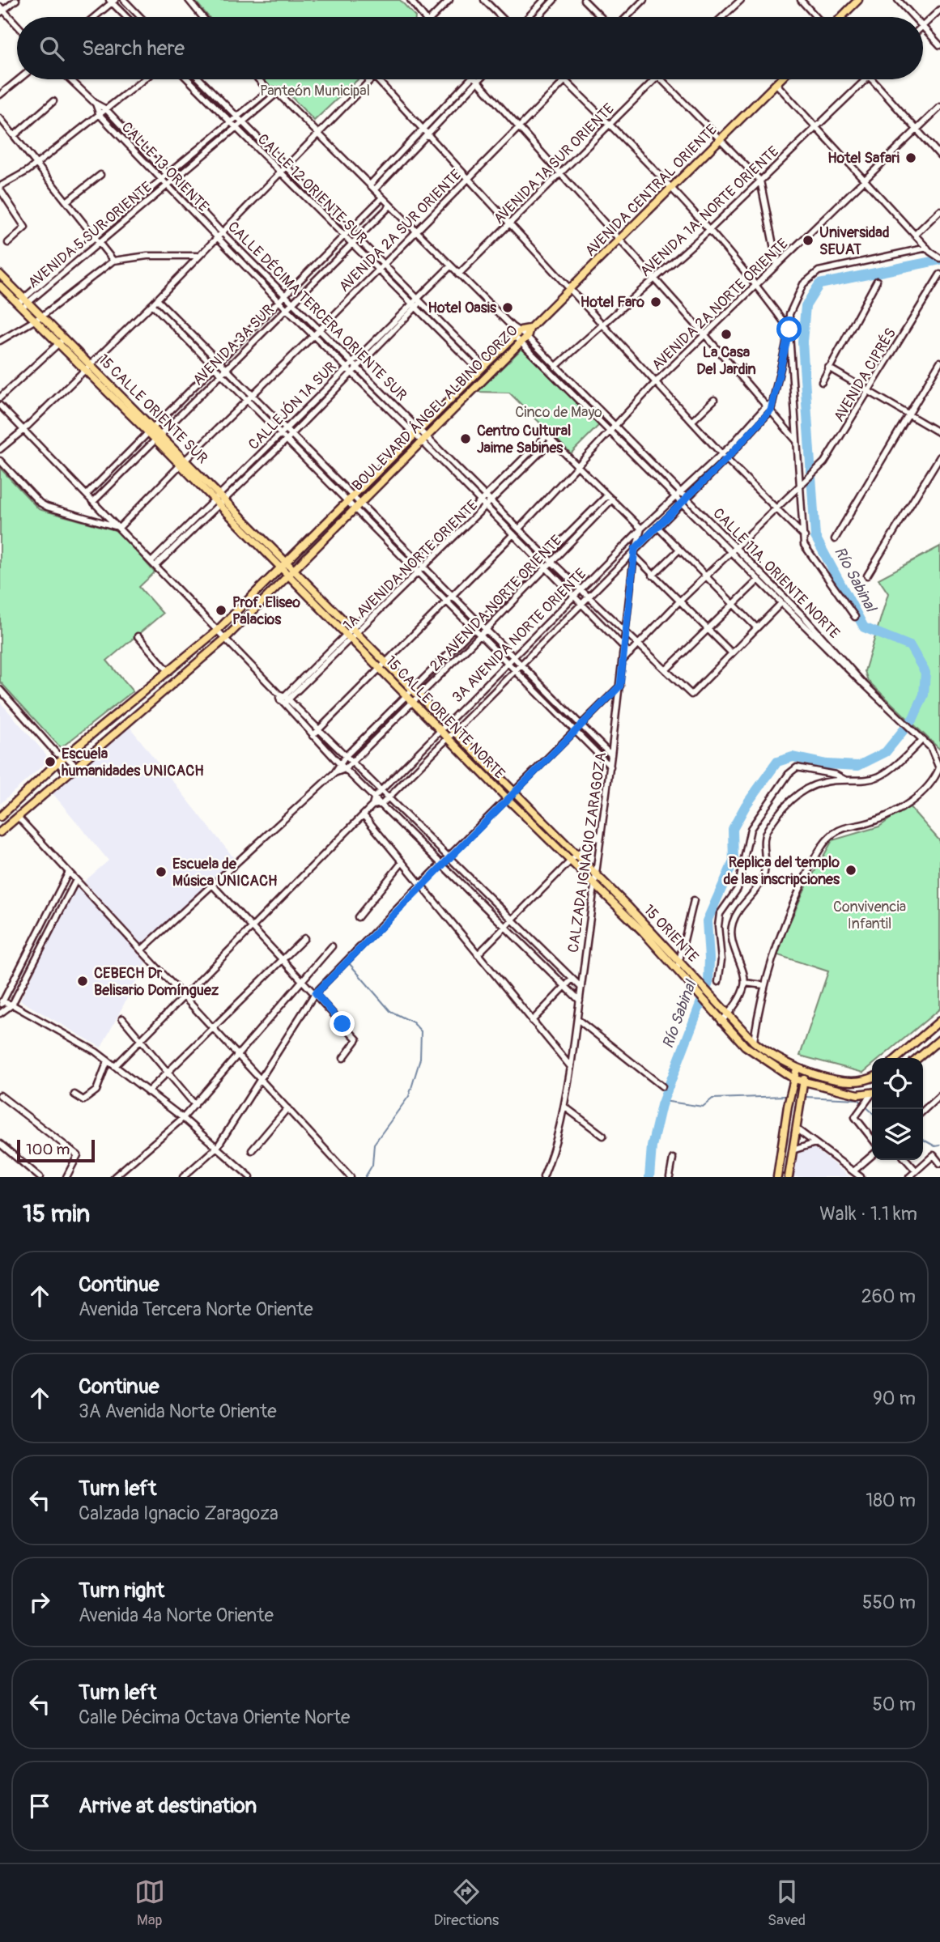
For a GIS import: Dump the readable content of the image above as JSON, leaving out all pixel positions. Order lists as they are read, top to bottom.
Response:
{
  "streets": {
    "main road": [
      "AVENIDA CENTRAL ORIENTE",
      "BOULEVARD ÁNGEL ALBINO CORZO",
      "15 CALLE ORIENTE SUR",
      "15 CALLE ORIENTE NORTE",
      "15 ORIENTE"
    ],
    "street": [
      "AVENIDA 1A SUR ORIENTE",
      "CALLE 13 ORIENTE",
      "CALLE 12 ORIENTE SUR",
      "AVENIDA 1A. NORTE ORIENTE",
      "AVENIDA 2A SUR ORIENTE",
      "AVENIDA 5 SUR ORIENTE",
      "AVENIDA 2A NORTE ORIENTE",
      "CALLE DÉCIMA TERCERA ORIENTE SUR",
      "AVENIDA 3A SUR",
      "AVENIDA CIPRÉS",
      "CALLEJÓN 1A SUR",
      "1A AVENIDA NORTE ORIENTE",
      "CALLE 11A. ORIENTE NORTE",
      "2A AVENIDA NORTE ORIENTE",
      "3A AVENIDA NORTE ORIENTE",
      "CALZADA IGNACIO ZARAGOZA"
    ]
  },
  "crossings": [
    ["CALLE 13 ORIENTE", "AVENIDA 2A SUR ORIENTE"],
    ["CALLE 13 ORIENTE", "AVENIDA 5 SUR ORIENTE"],
    ["CALLE 13 ORIENTE", "CALLE DÉCIMA TERCERA ORIENTE SUR"],
    ["CALLE 13 ORIENTE", "AVENIDA 3A SUR"],
    ["CALLE 13 ORIENTE", "CALLEJÓN 1A SUR"],
    ["CALLE 13 ORIENTE", "BOULEVARD ÁNGEL ALBINO CORZO"],
    ["CALLE 12 ORIENTE SUR", "AVENIDA 2A SUR ORIENTE"],
    ["CALLE 12 ORIENTE SUR", "AVENIDA 5 SUR ORIENTE"],
    ["CALLE 12 ORIENTE SUR", "AVENIDA 3A SUR"],
    ["CALLE 12 ORIENTE SUR", "CALLEJÓN 1A SUR"],
    ["CALLE 12 ORIENTE SUR", "BOULEVARD ÁNGEL ALBINO CORZO"],
    ["AVENIDA CENTRAL ORIENTE", "BOULEVARD ÁNGEL ALBINO CORZO"],
    ["AVENIDA 1A. NORTE ORIENTE", "CALLE 11A. ORIENTE NORTE"],
    ["AVENIDA 2A SUR ORIENTE", "CALLE DÉCIMA TERCERA ORIENTE SUR"],
    ["AVENIDA 2A SUR ORIENTE", "15 CALLE ORIENTE SUR"],
    ["AVENIDA 5 SUR ORIENTE", "CALLE DÉCIMA TERCERA ORIENTE SUR"],
    ["AVENIDA 5 SUR ORIENTE", "15 CALLE ORIENTE SUR"],
    ["AVENIDA 2A NORTE ORIENTE", "CALLE DÉCIMA TERCERA ORIENTE SUR"],
    ["AVENIDA 2A NORTE ORIENTE", "CALLE 11A. ORIENTE NORTE"],
    ["CALLE DÉCIMA TERCERA ORIENTE SUR", "AVENIDA 3A SUR"],
    ["CALLE DÉCIMA TERCERA ORIENTE SUR", "AVENIDA CIPRÉS"],
    ["CALLE DÉCIMA TERCERA ORIENTE SUR", "CALLEJÓN 1A SUR"],
    ["CALLE DÉCIMA TERCERA ORIENTE SUR", "BOULEVARD ÁNGEL ALBINO CORZO"],
    ["CALLE DÉCIMA TERCERA ORIENTE SUR", "1A AVENIDA NORTE ORIENTE"],
    ["CALLE DÉCIMA TERCERA ORIENTE SUR", "2A AVENIDA NORTE ORIENTE"],
    ["CALLE DÉCIMA TERCERA ORIENTE SUR", "3A AVENIDA NORTE ORIENTE"],
    ["CALLE DÉCIMA TERCERA ORIENTE SUR", "CALZADA IGNACIO ZARAGOZA"],
    ["AVENIDA 3A SUR", "15 CALLE ORIENTE SUR"],
    ["AVENIDA CIPRÉS", "CALLE 11A. ORIENTE NORTE"],
    ["AVENIDA CIPRÉS", "CALZADA IGNACIO ZARAGOZA"],
    ["CALLEJÓN 1A SUR", "15 CALLE ORIENTE SUR"],
    ["BOULEVARD ÁNGEL ALBINO CORZO", "15 CALLE ORIENTE SUR"],
    ["BOULEVARD ÁNGEL ALBINO CORZO", "CALLE 11A. ORIENTE NORTE"],
    ["BOULEVARD ÁNGEL ALBINO CORZO", "15 CALLE ORIENTE NORTE"],
    ["15 CALLE ORIENTE SUR", "15 CALLE ORIENTE NORTE"],
    ["1A AVENIDA NORTE ORIENTE", "15 CALLE ORIENTE NORTE"],
    ["CALLE 11A. ORIENTE NORTE", "3A AVENIDA NORTE ORIENTE"],
    ["2A AVENIDA NORTE ORIENTE", "15 CALLE ORIENTE NORTE"],
    ["3A AVENIDA NORTE ORIENTE", "15 CALLE ORIENTE NORTE"],
    ["3A AVENIDA NORTE ORIENTE", "CALZADA IGNACIO ZARAGOZA"],
    ["15 CALLE ORIENTE NORTE", "CALZADA IGNACIO ZARAGOZA"],
    ["15 CALLE ORIENTE NORTE", "15 ORIENTE"],
    ["CALZADA IGNACIO ZARAGOZA", "15 ORIENTE"]
  ],
  "water": ["Río Sabinal"],
  "parks": ["Panteón Municipal", "Cinco de Mayo", "Convivencia Infantil"],
  "places": [
    "Hotel Safari",
    "Universidad SEUAT",
    "Hotel Faro",
    "Hotel Oasis",
    "La Casa Del Jardin",
    "Centro Cultural Jaime Sabines",
    "Prof. Eliseo Palacios",
    "Escuela humanidades UNICACH",
    "Replica del templo de las inscripciones",
    "Escuela de Música UNICACH",
    "CEBECH Dr Belisario Domínguez"
  ],
  "scale_bar": "100 m",
  "page": {
    "search": "Search here",
    "scale": "100 m",
    "heading": ["15 min", "Walk · 1.1 km"],
    "list": [
      ["Continue", "Avenida Tercera Norte Oriente", "260 m"],
      ["Continue", "3A Avenida Norte Oriente", "90 m"],
      ["Turn left", "Calzada Ignacio Zaragoza", "180 m"],
      ["Turn right", "Avenida 4a Norte Oriente", "550 m"],
      ["Turn left", "Calle Décima Octava Oriente Norte", "50 m"],
      "Arrive at destination"
    ],
    "nav": ["Map", "Directions", "Saved"]
  }
}
